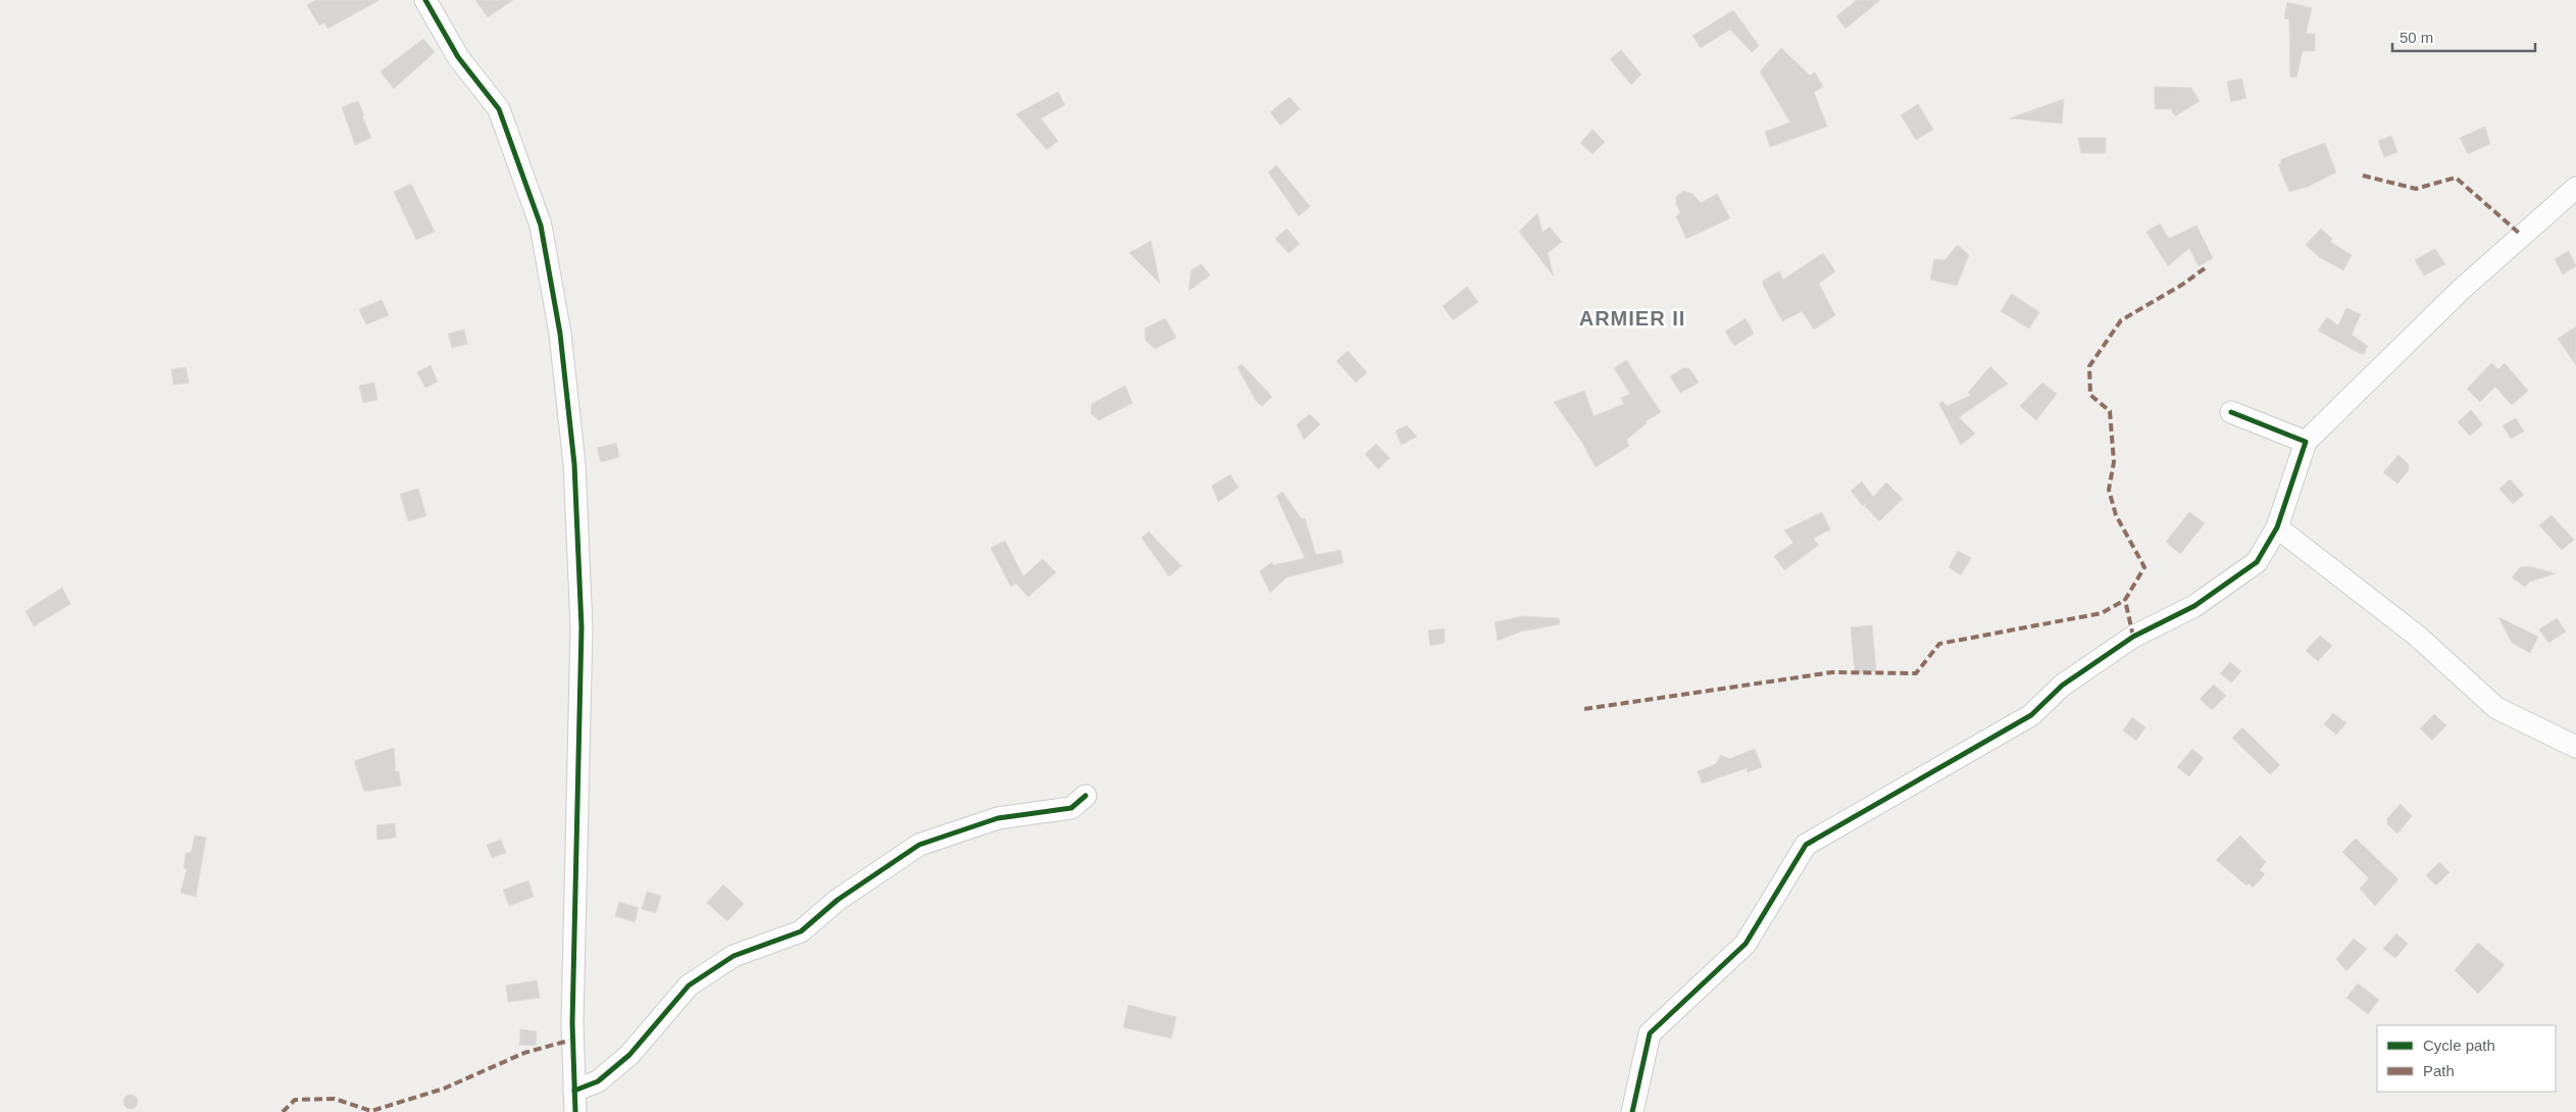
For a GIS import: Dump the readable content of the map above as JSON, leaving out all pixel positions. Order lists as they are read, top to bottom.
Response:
{
  "districts": ["ARMIER II"],
  "legend": ["Cycle path", "Path"],
  "scale_bar": "50 m"
}
